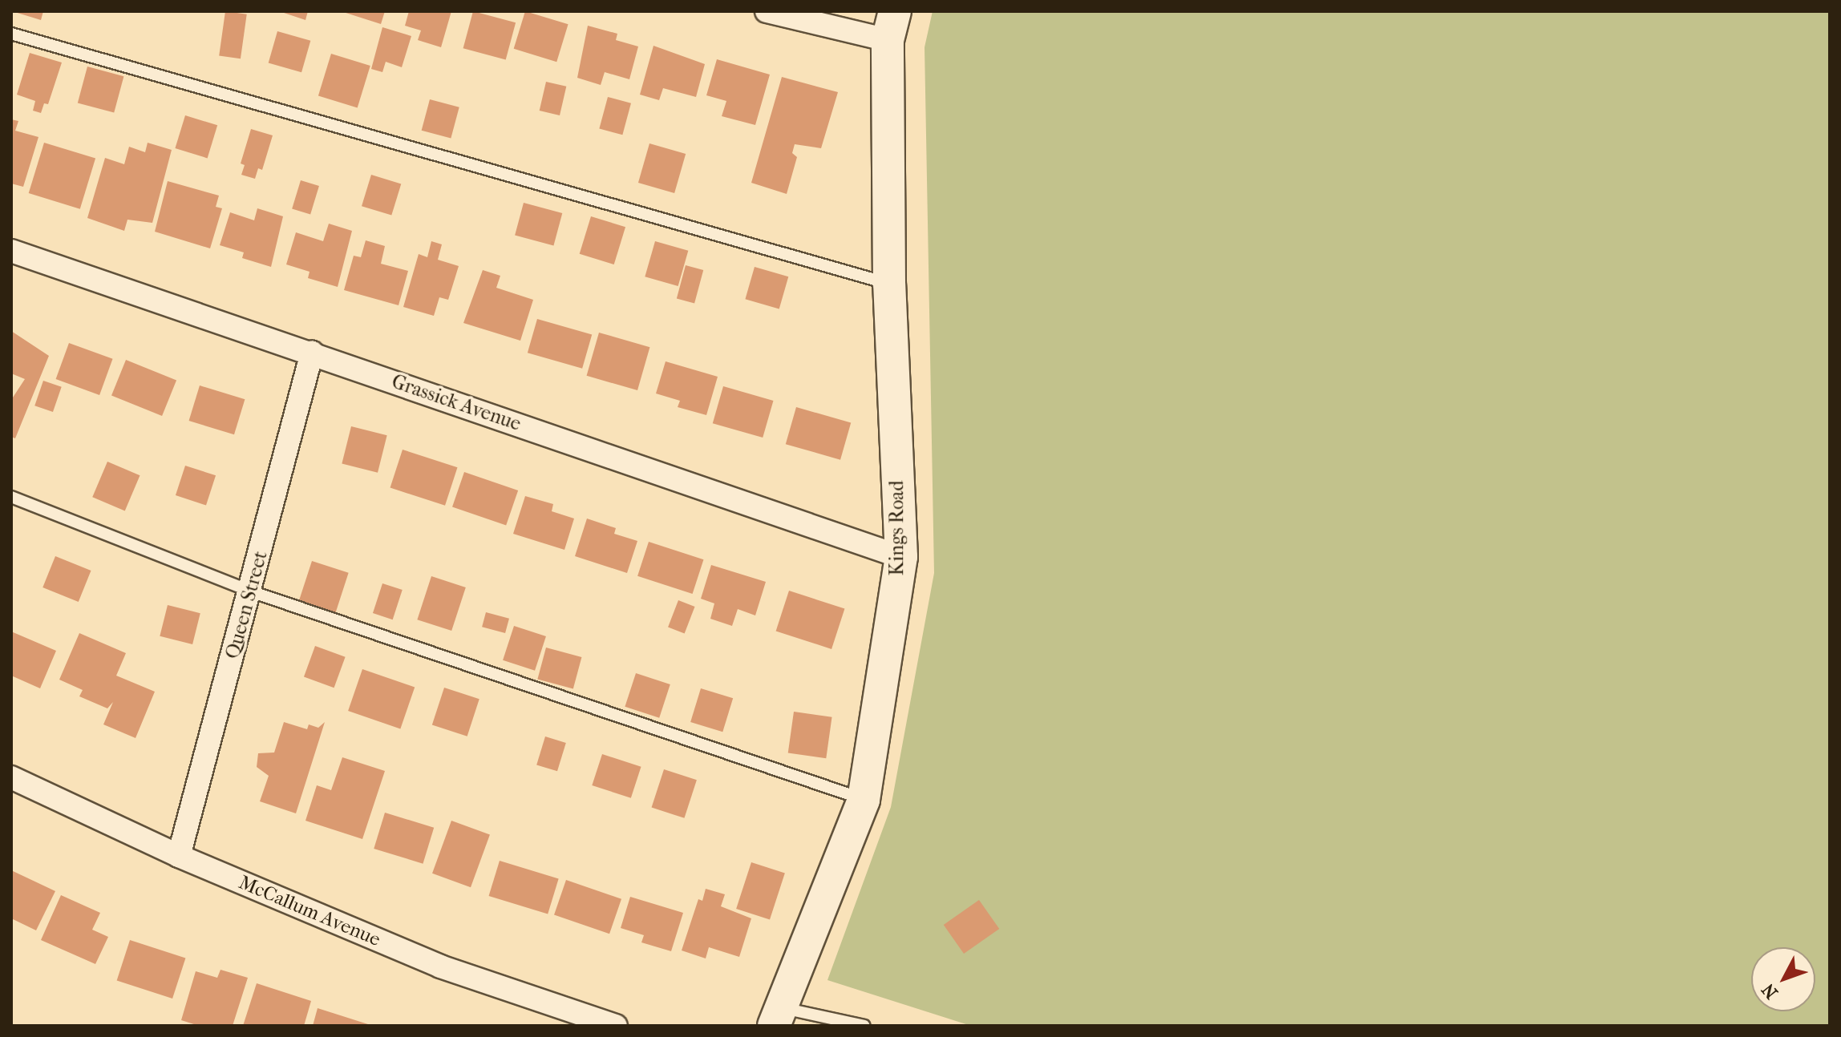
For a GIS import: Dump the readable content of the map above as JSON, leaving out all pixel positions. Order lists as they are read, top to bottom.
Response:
{
  "streets": {
    "street": [
      "Grassick Avenue",
      "Kings Road",
      "Queen Street",
      "McCallum Avenue"
    ]
  },
  "crossings": [
    ["Grassick Avenue", "Kings Road"],
    ["Grassick Avenue", "Queen Street"],
    ["Queen Street", "McCallum Avenue"]
  ],
  "north": "bottom left"
}
